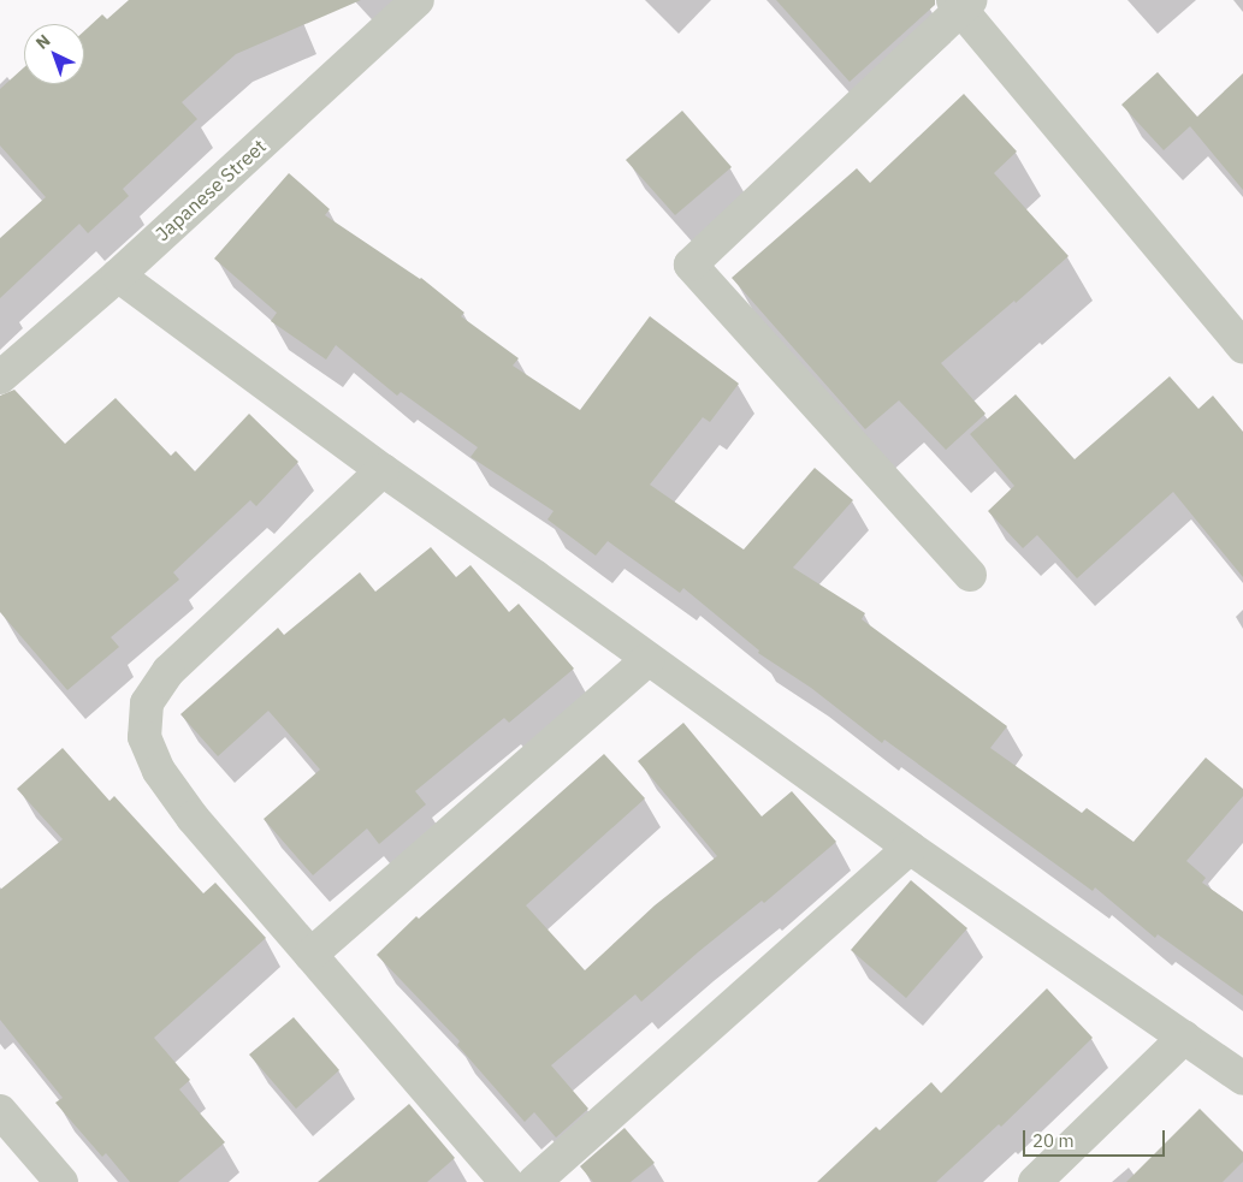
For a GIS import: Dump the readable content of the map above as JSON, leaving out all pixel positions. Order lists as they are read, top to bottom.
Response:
{
  "streets": {
    "street": ["Japanese Street"]
  },
  "scale_bar": "20 m",
  "north": "top left"
}
